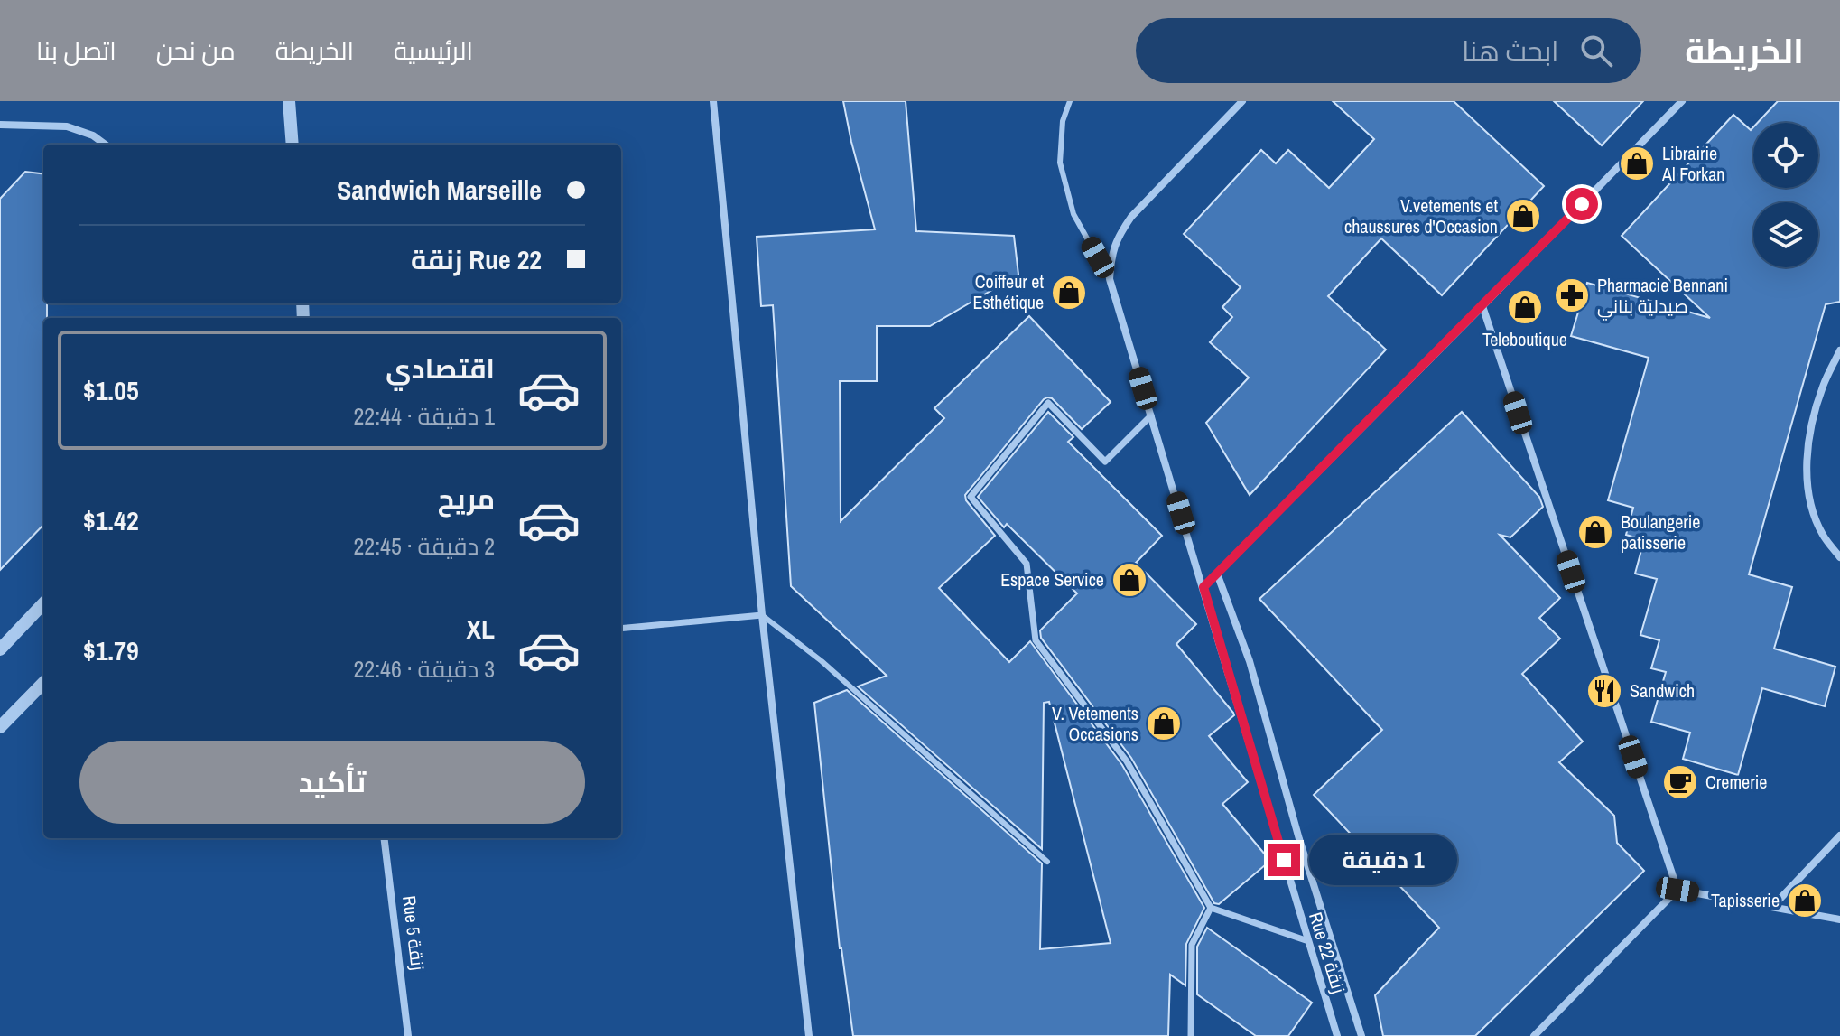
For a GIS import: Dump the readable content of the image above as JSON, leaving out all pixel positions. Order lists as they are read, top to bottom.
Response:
{
  "streets": {
    "street": ["Rue 5 زنقة", "Rue 22 زنقة"]
  },
  "places": {
    "shop": [
      "Librairie Al Forkan",
      "V.vetements et chaussures d'Occasion",
      "Coiffeur et Esthétique",
      "Teleboutique",
      "Boulangerie patisserie",
      "Espace Service",
      "V. Vetements Occasions",
      "Tapisserie"
    ],
    "pharmacy": ["Pharmacie Bennani صيدلية بناني"],
    "restaurant": ["Sandwich"],
    "cafe": ["Cremerie"]
  },
  "page": {
    "header": "الخريطة",
    "search": "ابحث هنا",
    "nav": [
      "الرئيسية",
      "الخريطة",
      "من نحن",
      "اتصل بنا"
    ],
    "banner": ["Sandwich Marseille", "Rue 22 زنقة"],
    "list": [
      {
        "name": "اقتصادي",
        "note": "1 دقيقة · 22:44",
        "value": "$1.05"
      },
      {
        "name": "مريح",
        "note": "2 دقيقة · 22:45",
        "value": "$1.42"
      },
      {
        "name": "XL",
        "note": "3 دقيقة · 22:46",
        "value": "$1.79"
      }
    ],
    "buttons": "تأكيد",
    "bubble": "1 دقيقة"
  }
}
